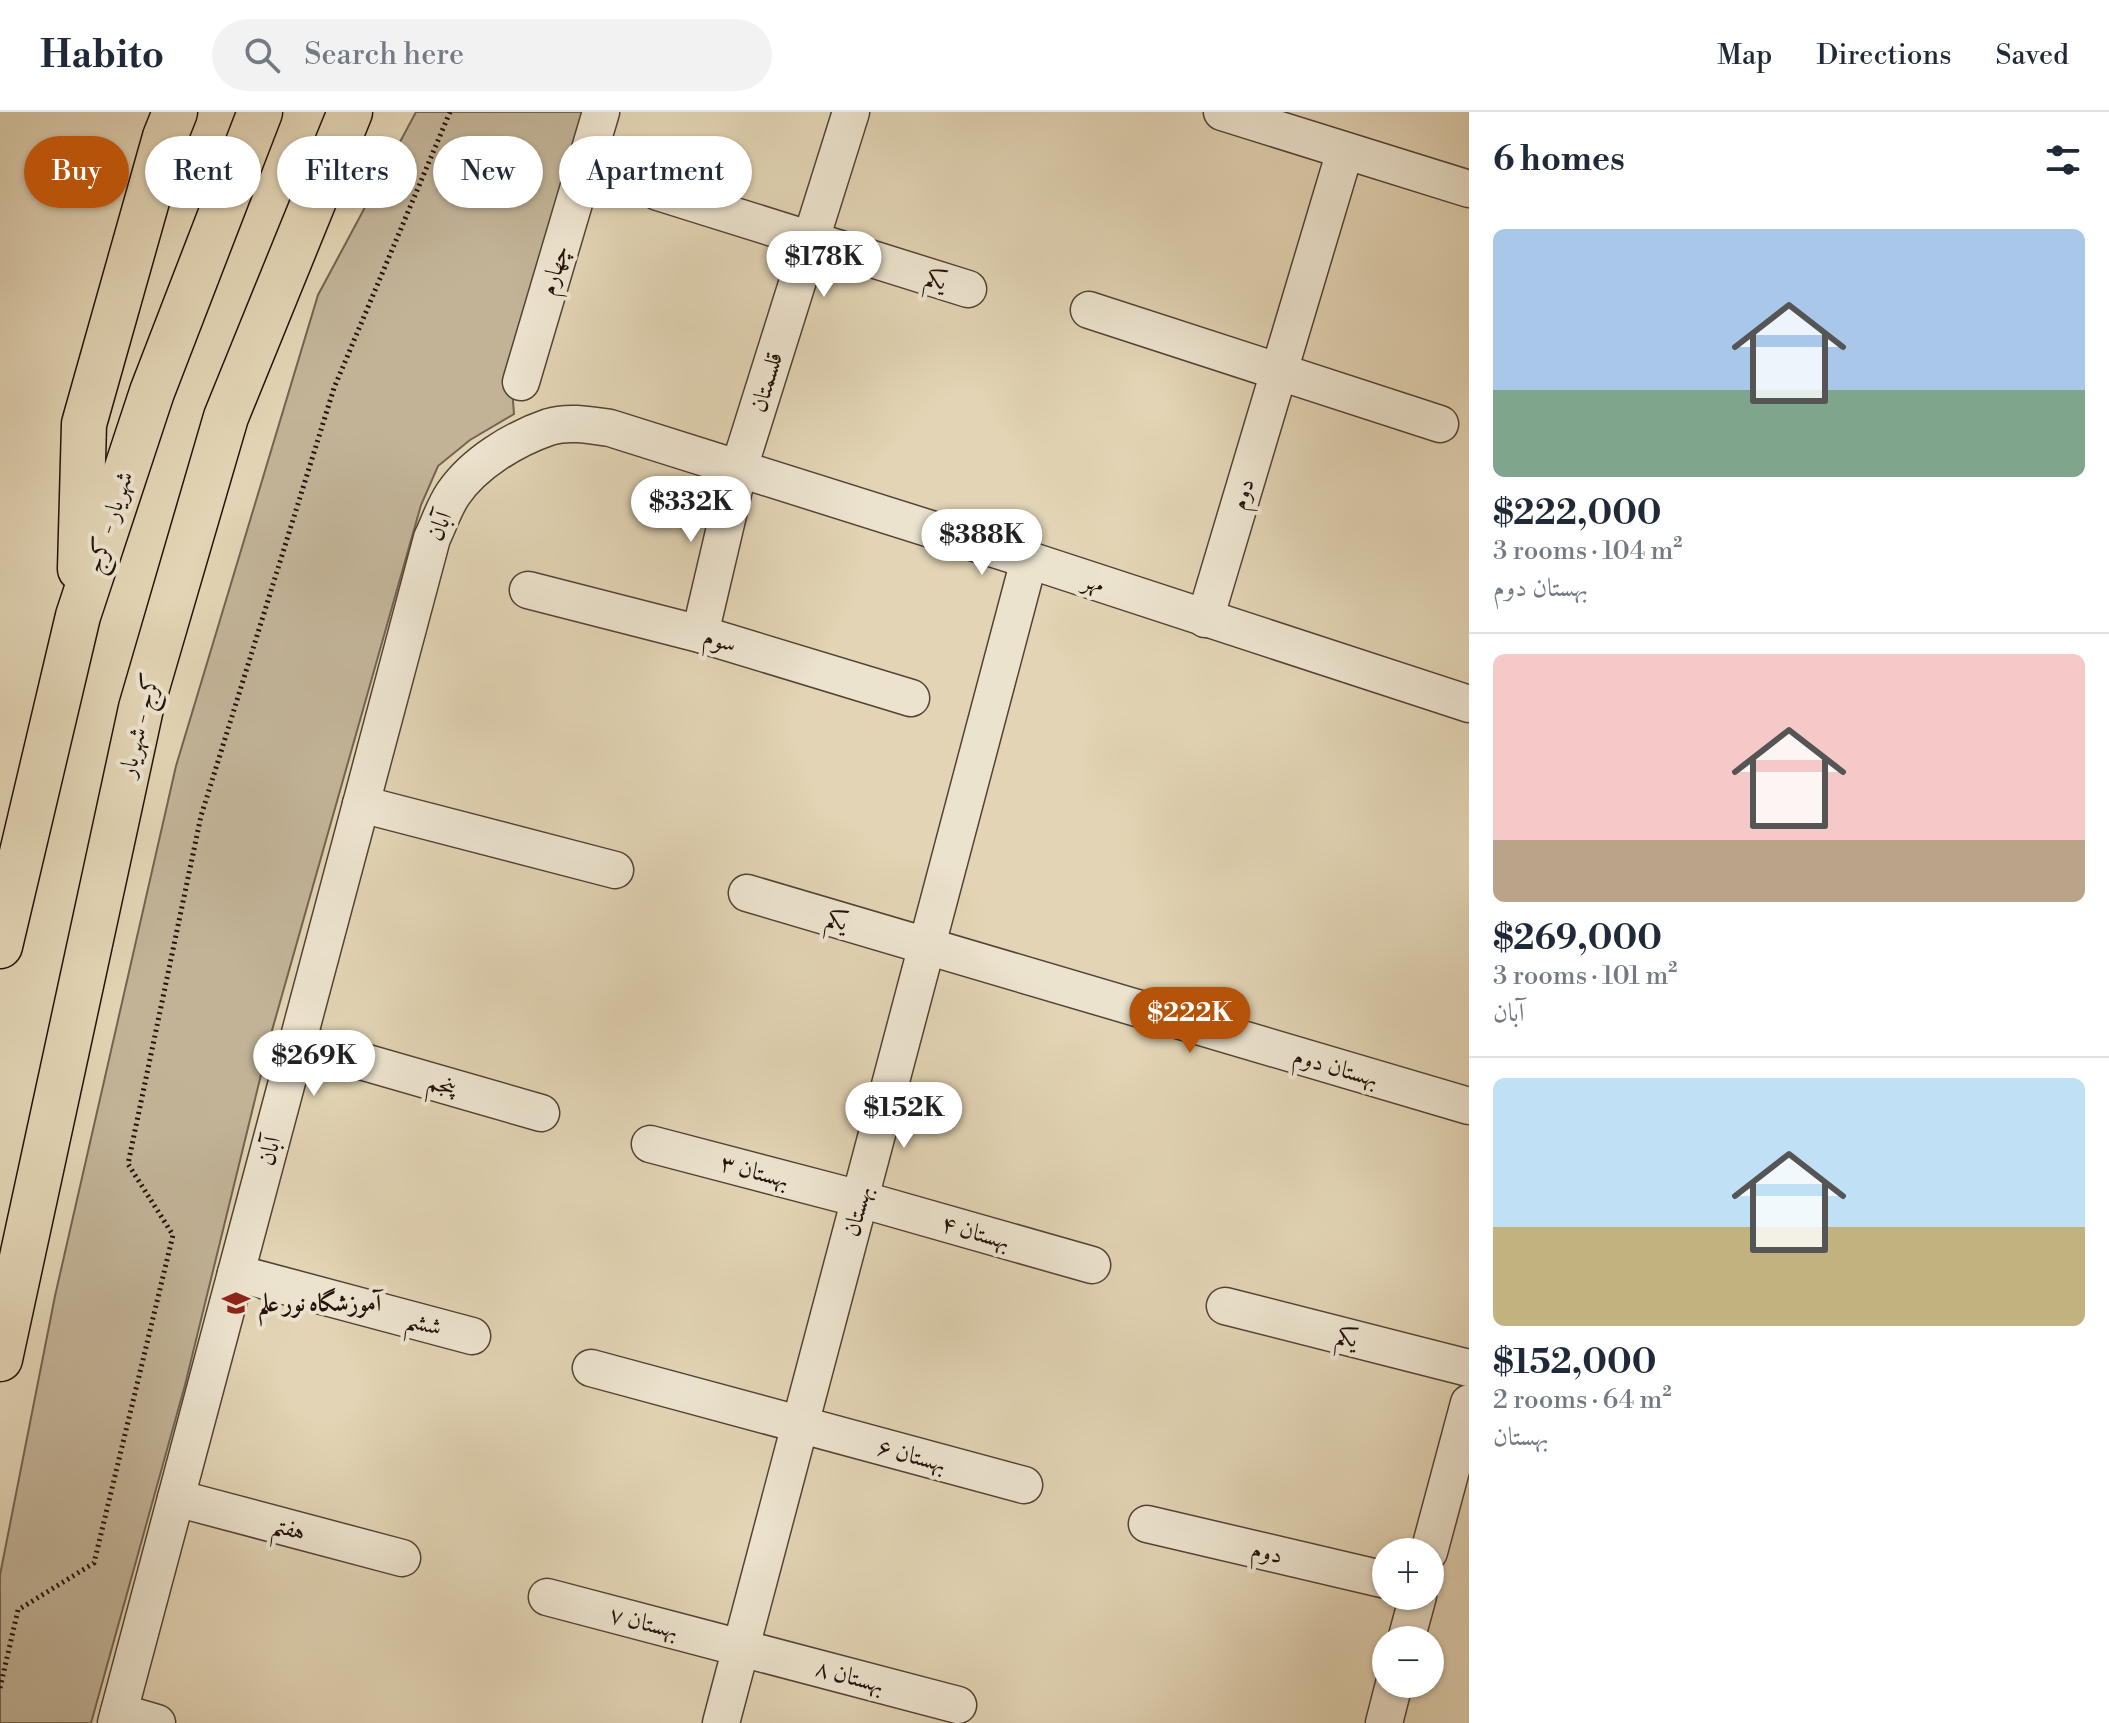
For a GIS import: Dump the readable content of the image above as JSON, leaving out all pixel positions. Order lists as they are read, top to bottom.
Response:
{
  "streets": {
    "main road": ["شهریار - کرج", "کرج - شهریار"],
    "street": [
      "چهارم",
      "یکم",
      "قلسمتان",
      "دوم",
      "آبان",
      "مهر",
      "سوم",
      "بهستان دوم",
      "پنجم",
      "بهستان ۳",
      "بهستان",
      "بهستان ۴",
      "ششم",
      "بهستان ۶",
      "هفتم",
      "بهستان ۷",
      "بهستان ۸"
    ]
  },
  "crossings": [
    ["یکم", "قلسمتان"],
    ["یکم", "بهستان دوم"],
    ["یکم", "بهستان"],
    ["قلسمتان", "مهر"],
    ["قلسمتان", "سوم"],
    ["دوم", "مهر"],
    ["آبان", "مهر"],
    ["آبان", "پنجم"],
    ["آبان", "ششم"],
    ["آبان", "هفتم"],
    ["مهر", "بهستان"],
    ["بهستان دوم", "بهستان"],
    ["بهستان ۳", "بهستان"],
    ["بهستان ۳", "بهستان ۴"],
    ["بهستان", "بهستان ۴"],
    ["بهستان", "بهستان ۶"],
    ["بهستان", "بهستان ۷"],
    ["بهستان", "بهستان ۸"],
    ["بهستان ۷", "بهستان ۸"]
  ],
  "places": {
    "school or university": ["آموزشگاه نور علم"]
  },
  "page": {
    "header": "Habito",
    "search": "Search here",
    "nav": ["Map", "Directions", "Saved"],
    "heading": "6 homes",
    "chip": [
      "Buy",
      "Rent",
      "Filters",
      "New",
      "Apartment"
    ],
    "list": [
      {
        "name": "$222,000",
        "note": "3 rooms · 104 m² · بهستان دوم"
      },
      {
        "name": "$269,000",
        "note": "3 rooms · 101 m² · آبان"
      },
      {
        "name": "$152,000",
        "note": "2 rooms · 64 m² · بهستان"
      }
    ],
    "price": [
      "$178K",
      "$332K",
      "$388K",
      "$222K",
      "$269K",
      "$152K"
    ],
    "map_buttons": ["+", "−"]
  }
}
